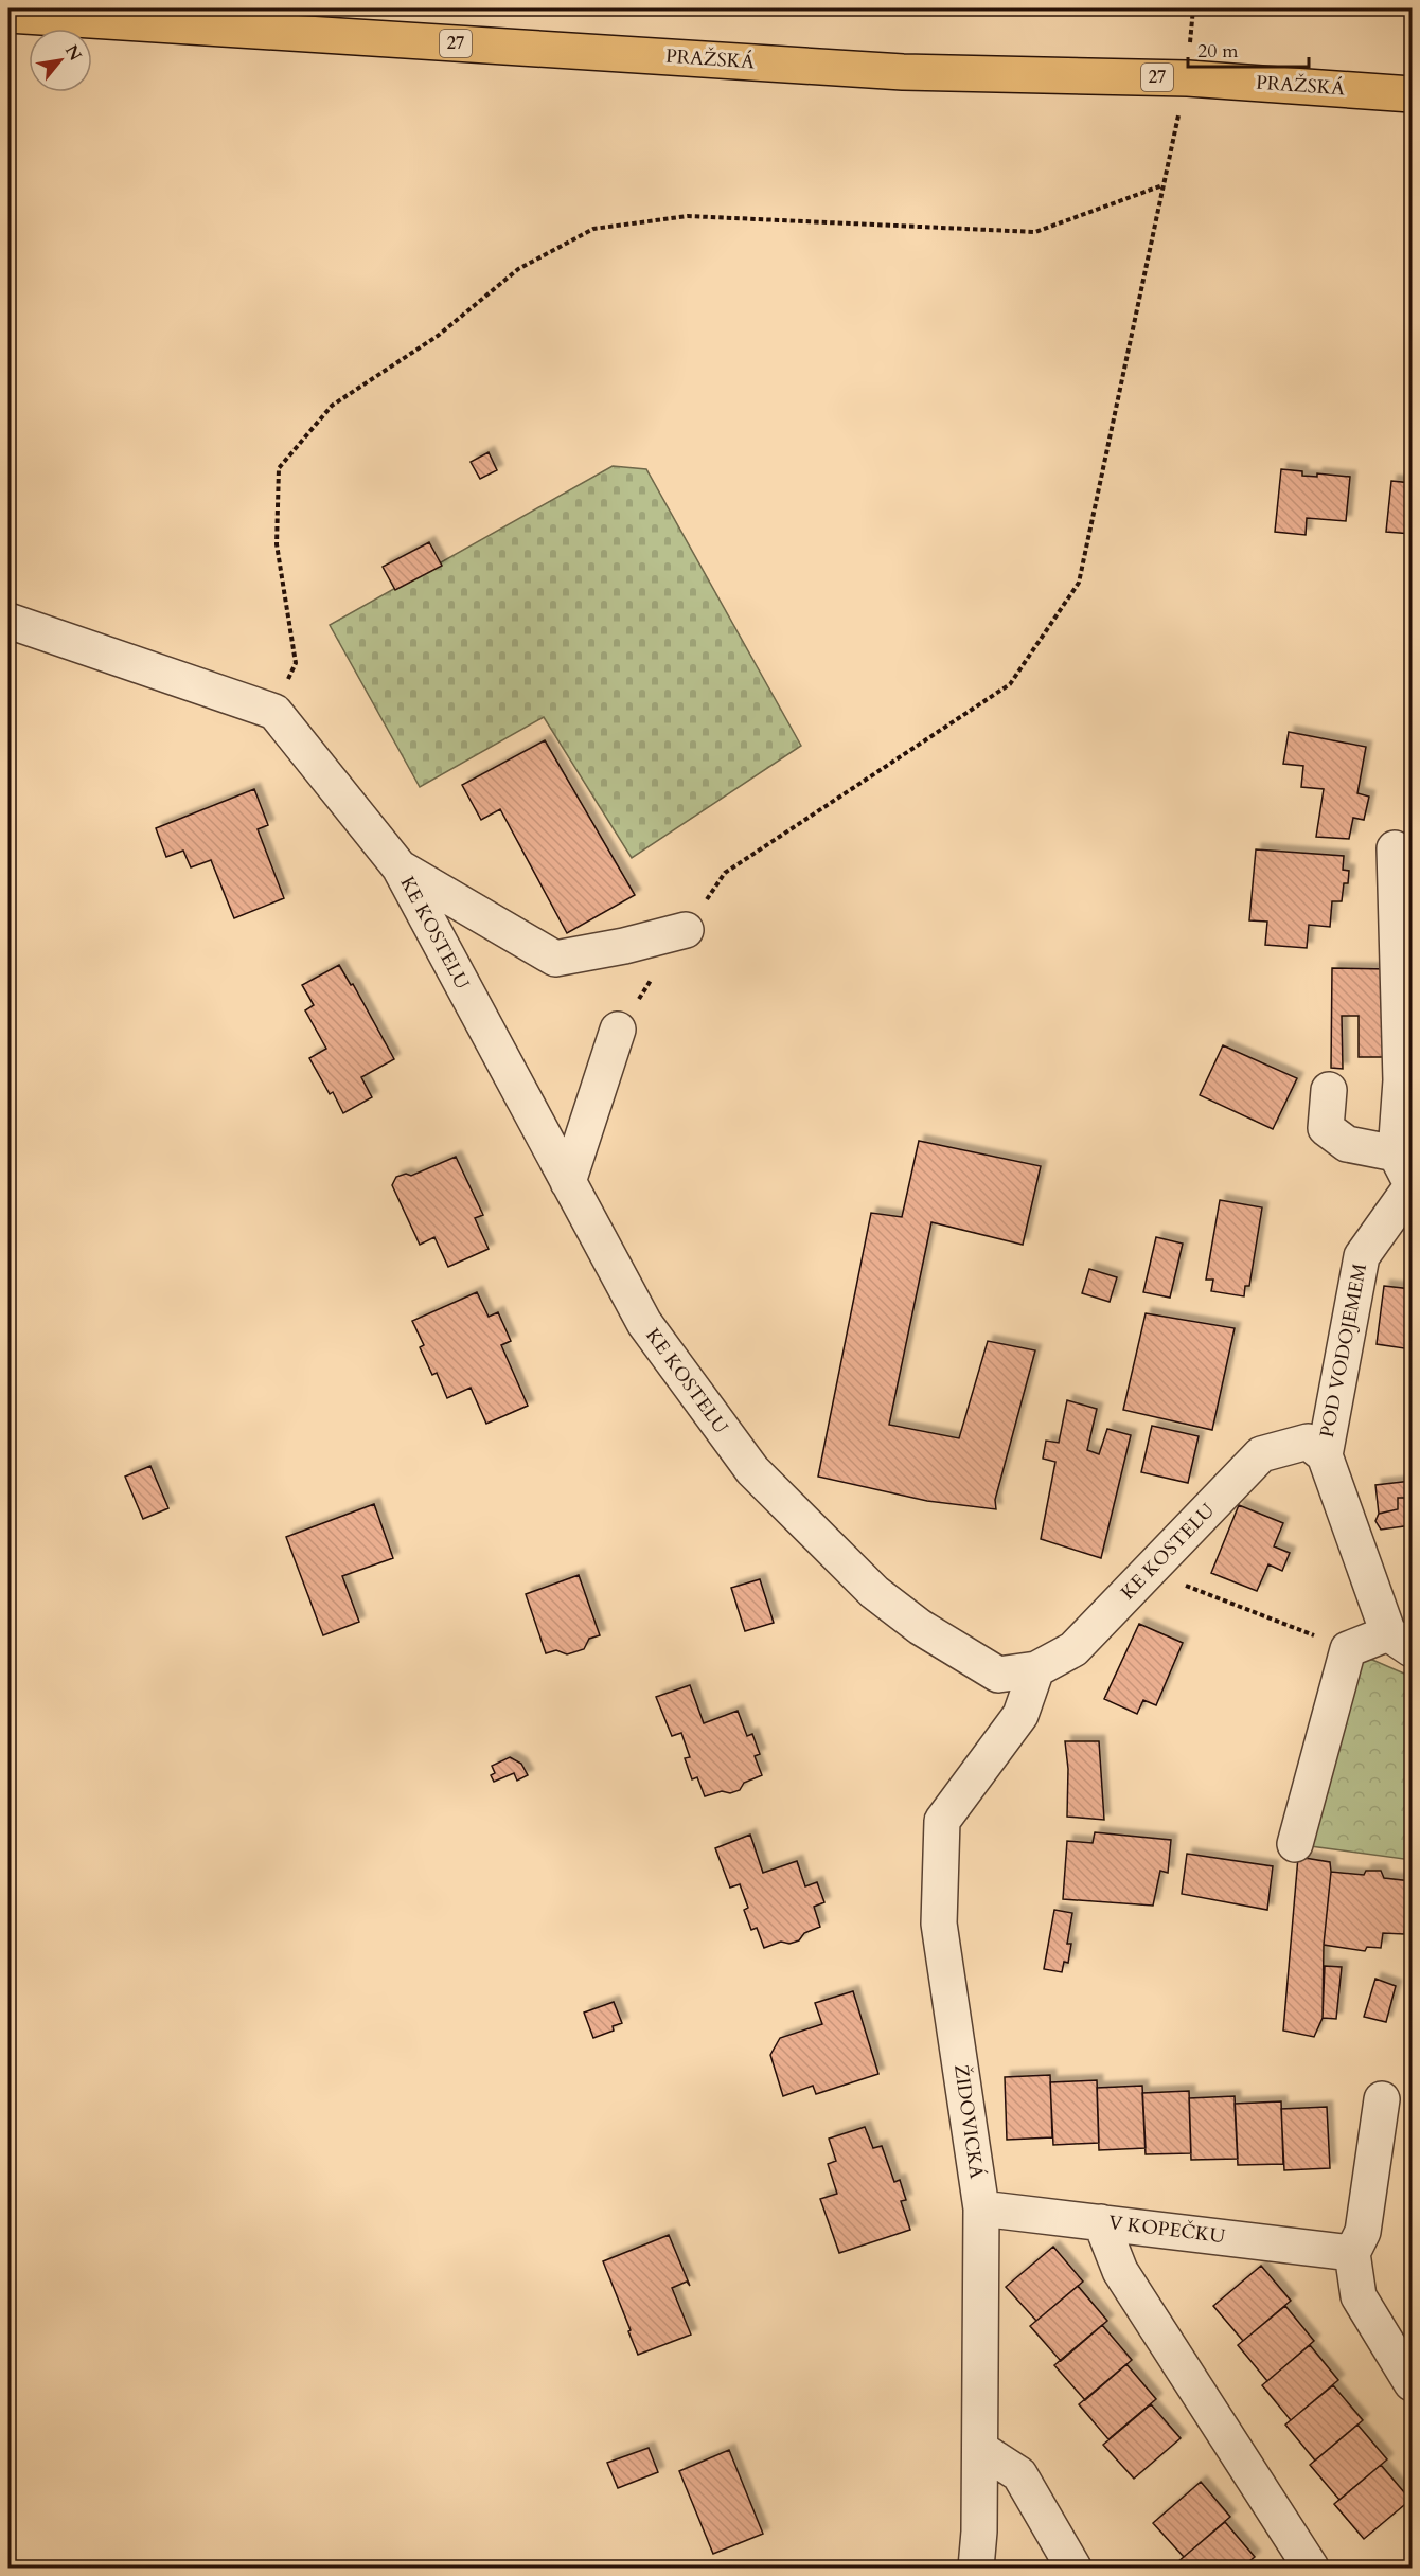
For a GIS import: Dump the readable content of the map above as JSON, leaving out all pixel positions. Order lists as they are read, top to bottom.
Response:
{
  "streets": {
    "main road": ["27", "PRAŽSKÁ"],
    "street": [
      "KE KOSTELU",
      "POD VODOJEMEM",
      "ŽIDOVICKÁ",
      "V KOPEČKU"
    ]
  },
  "crossings": [
    ["KE KOSTELU", "POD VODOJEMEM"],
    ["KE KOSTELU", "ŽIDOVICKÁ"],
    ["ŽIDOVICKÁ", "V KOPEČKU"]
  ],
  "scale_bar": "20 m",
  "north": "top right"
}
